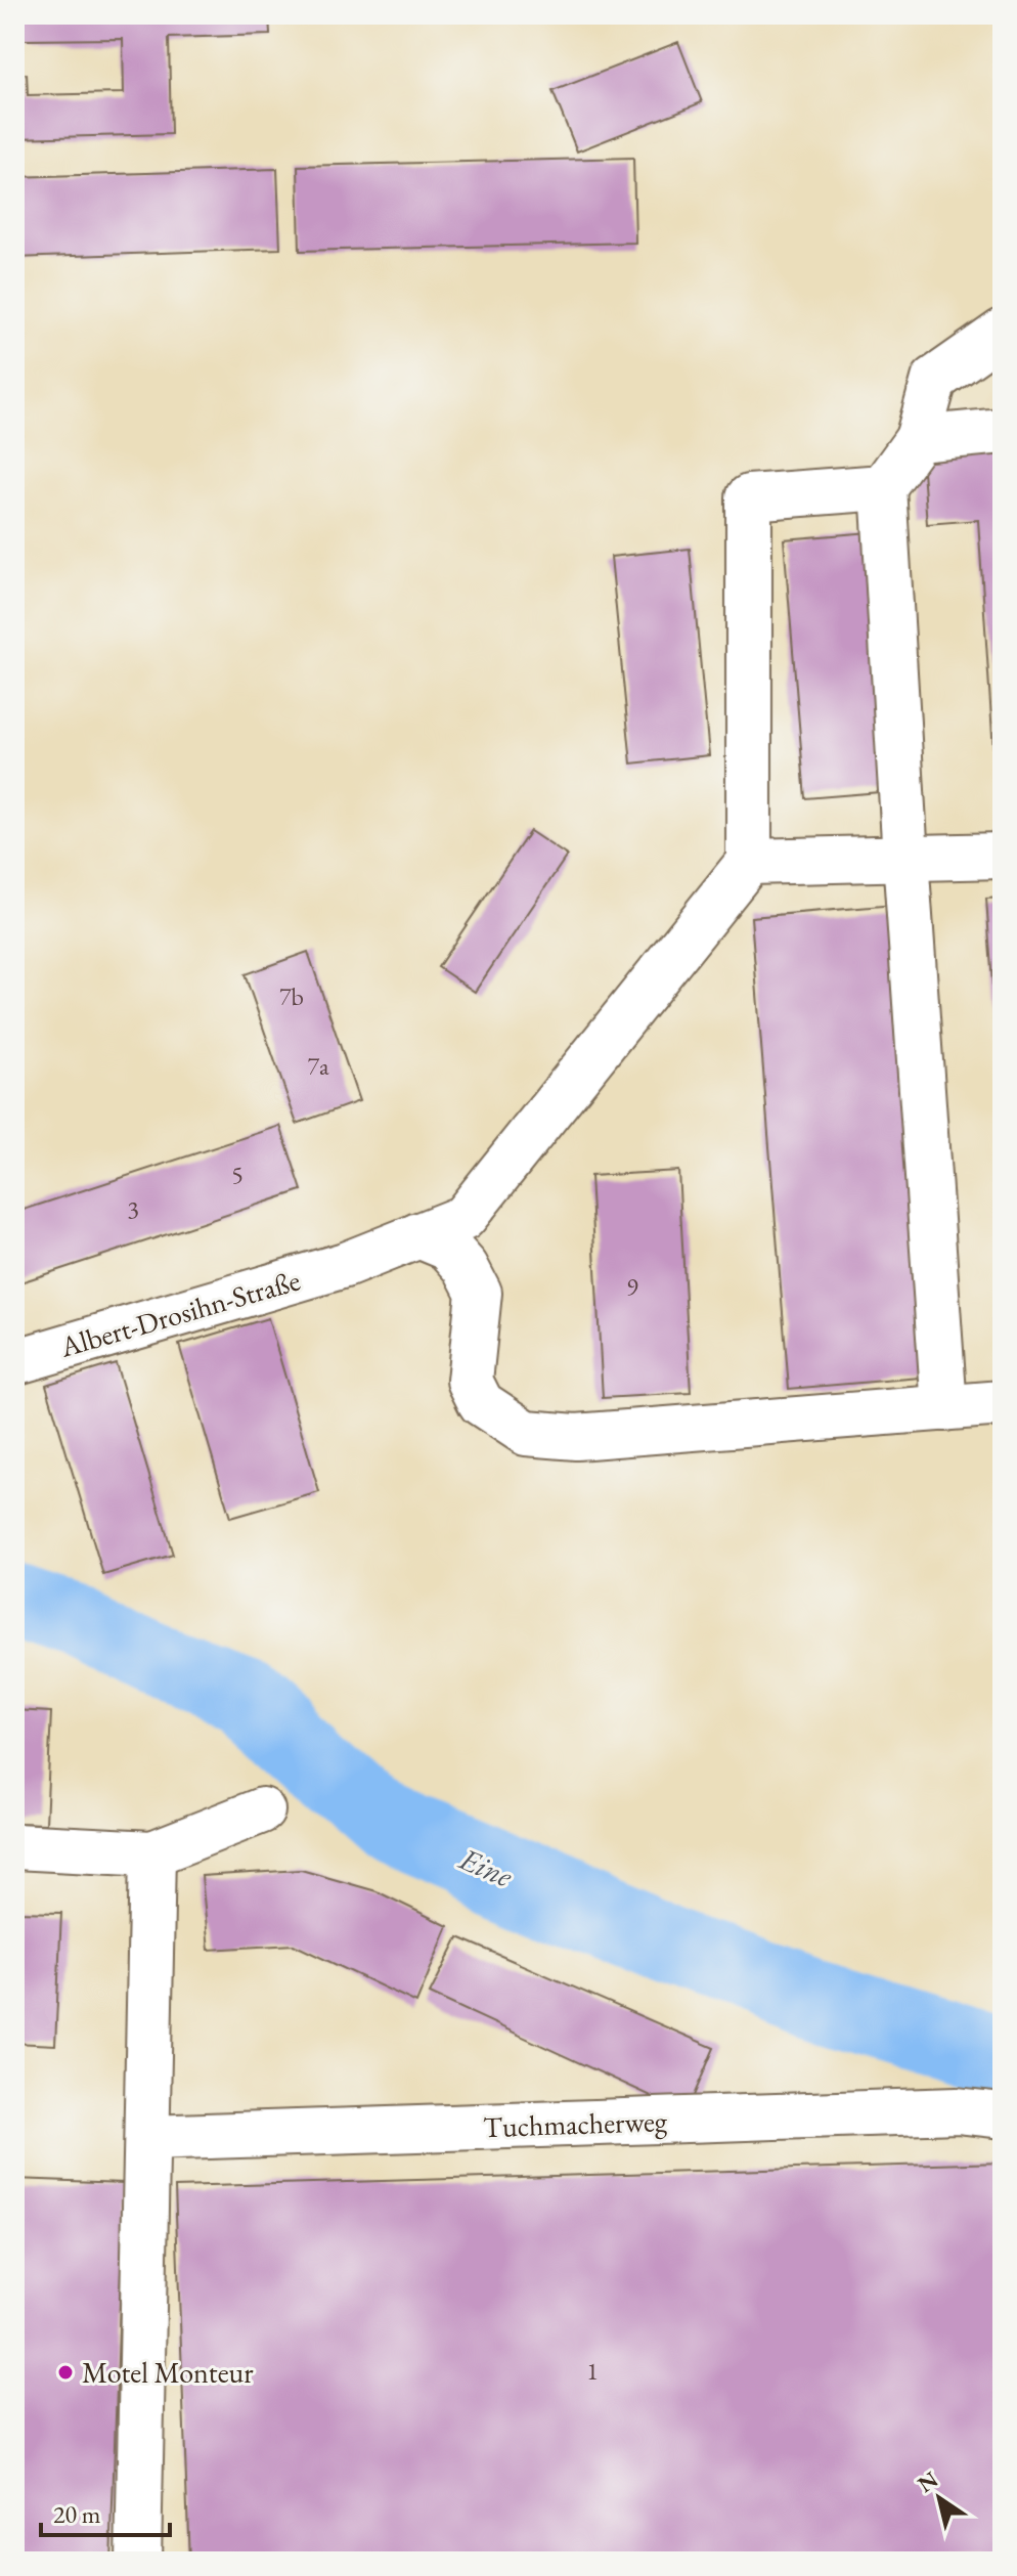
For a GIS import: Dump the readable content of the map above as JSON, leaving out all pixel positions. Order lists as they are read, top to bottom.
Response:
{
  "streets": {
    "street": ["Albert-Drosihn-Straße", "Tuchmacherweg"]
  },
  "water": ["Eine"],
  "places": ["Motel Monteur"],
  "house_numbers": [
    "7b",
    "7a",
    "5",
    "3",
    "9",
    "1"
  ],
  "scale_bar": "20 m",
  "north": "top left"
}
